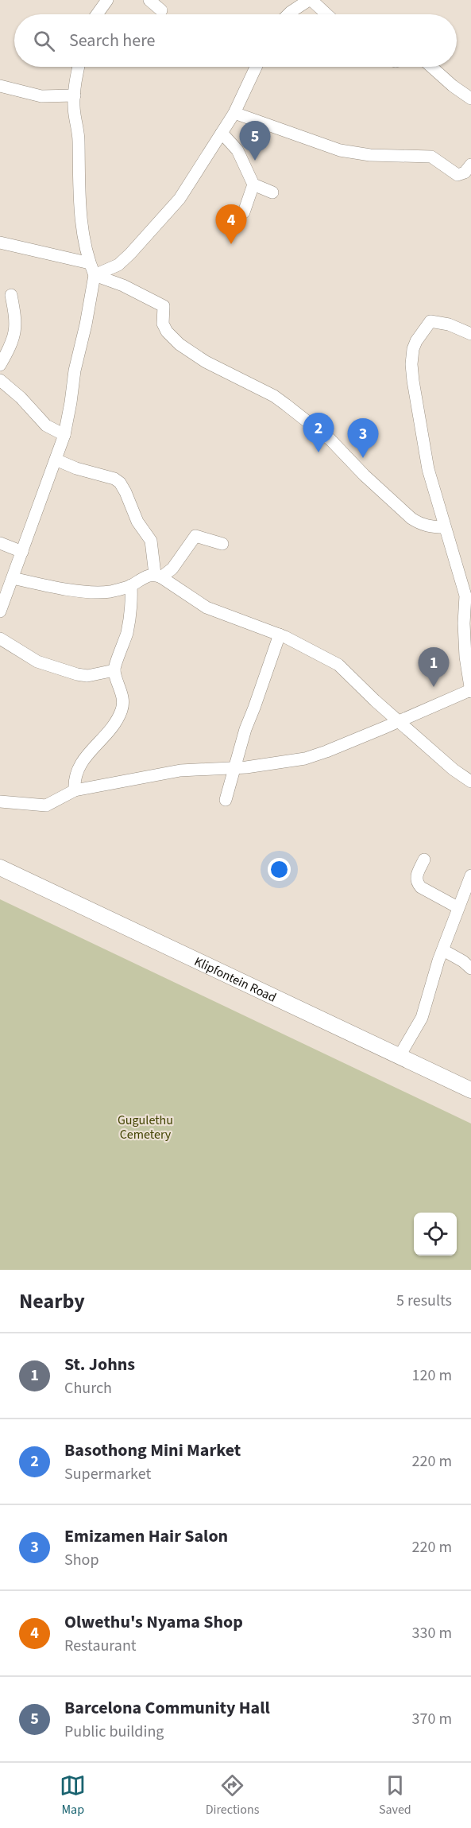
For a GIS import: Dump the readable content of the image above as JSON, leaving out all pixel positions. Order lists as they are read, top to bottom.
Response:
{
  "streets": {
    "main road": ["Klipfontein Road"]
  },
  "parks": ["Gugulethu Cemetery"],
  "page": {
    "search": "Search here",
    "pins": [
      "5",
      "4",
      "2",
      "3",
      "1"
    ],
    "heading": ["Nearby", "5 results"],
    "list": [
      {
        "mark": "1",
        "name": "St. Johns",
        "note": "Church",
        "value": "120 m"
      },
      {
        "mark": "2",
        "name": "Basothong Mini Market",
        "note": "Supermarket",
        "value": "220 m"
      },
      {
        "mark": "3",
        "name": "Emizamen Hair Salon",
        "note": "Shop",
        "value": "220 m"
      },
      {
        "mark": "4",
        "name": "Olwethu's Nyama Shop",
        "note": "Restaurant",
        "value": "330 m"
      },
      {
        "mark": "5",
        "name": "Barcelona Community Hall",
        "note": "Public building",
        "value": "370 m"
      }
    ],
    "nav": ["Map", "Directions", "Saved"]
  }
}
